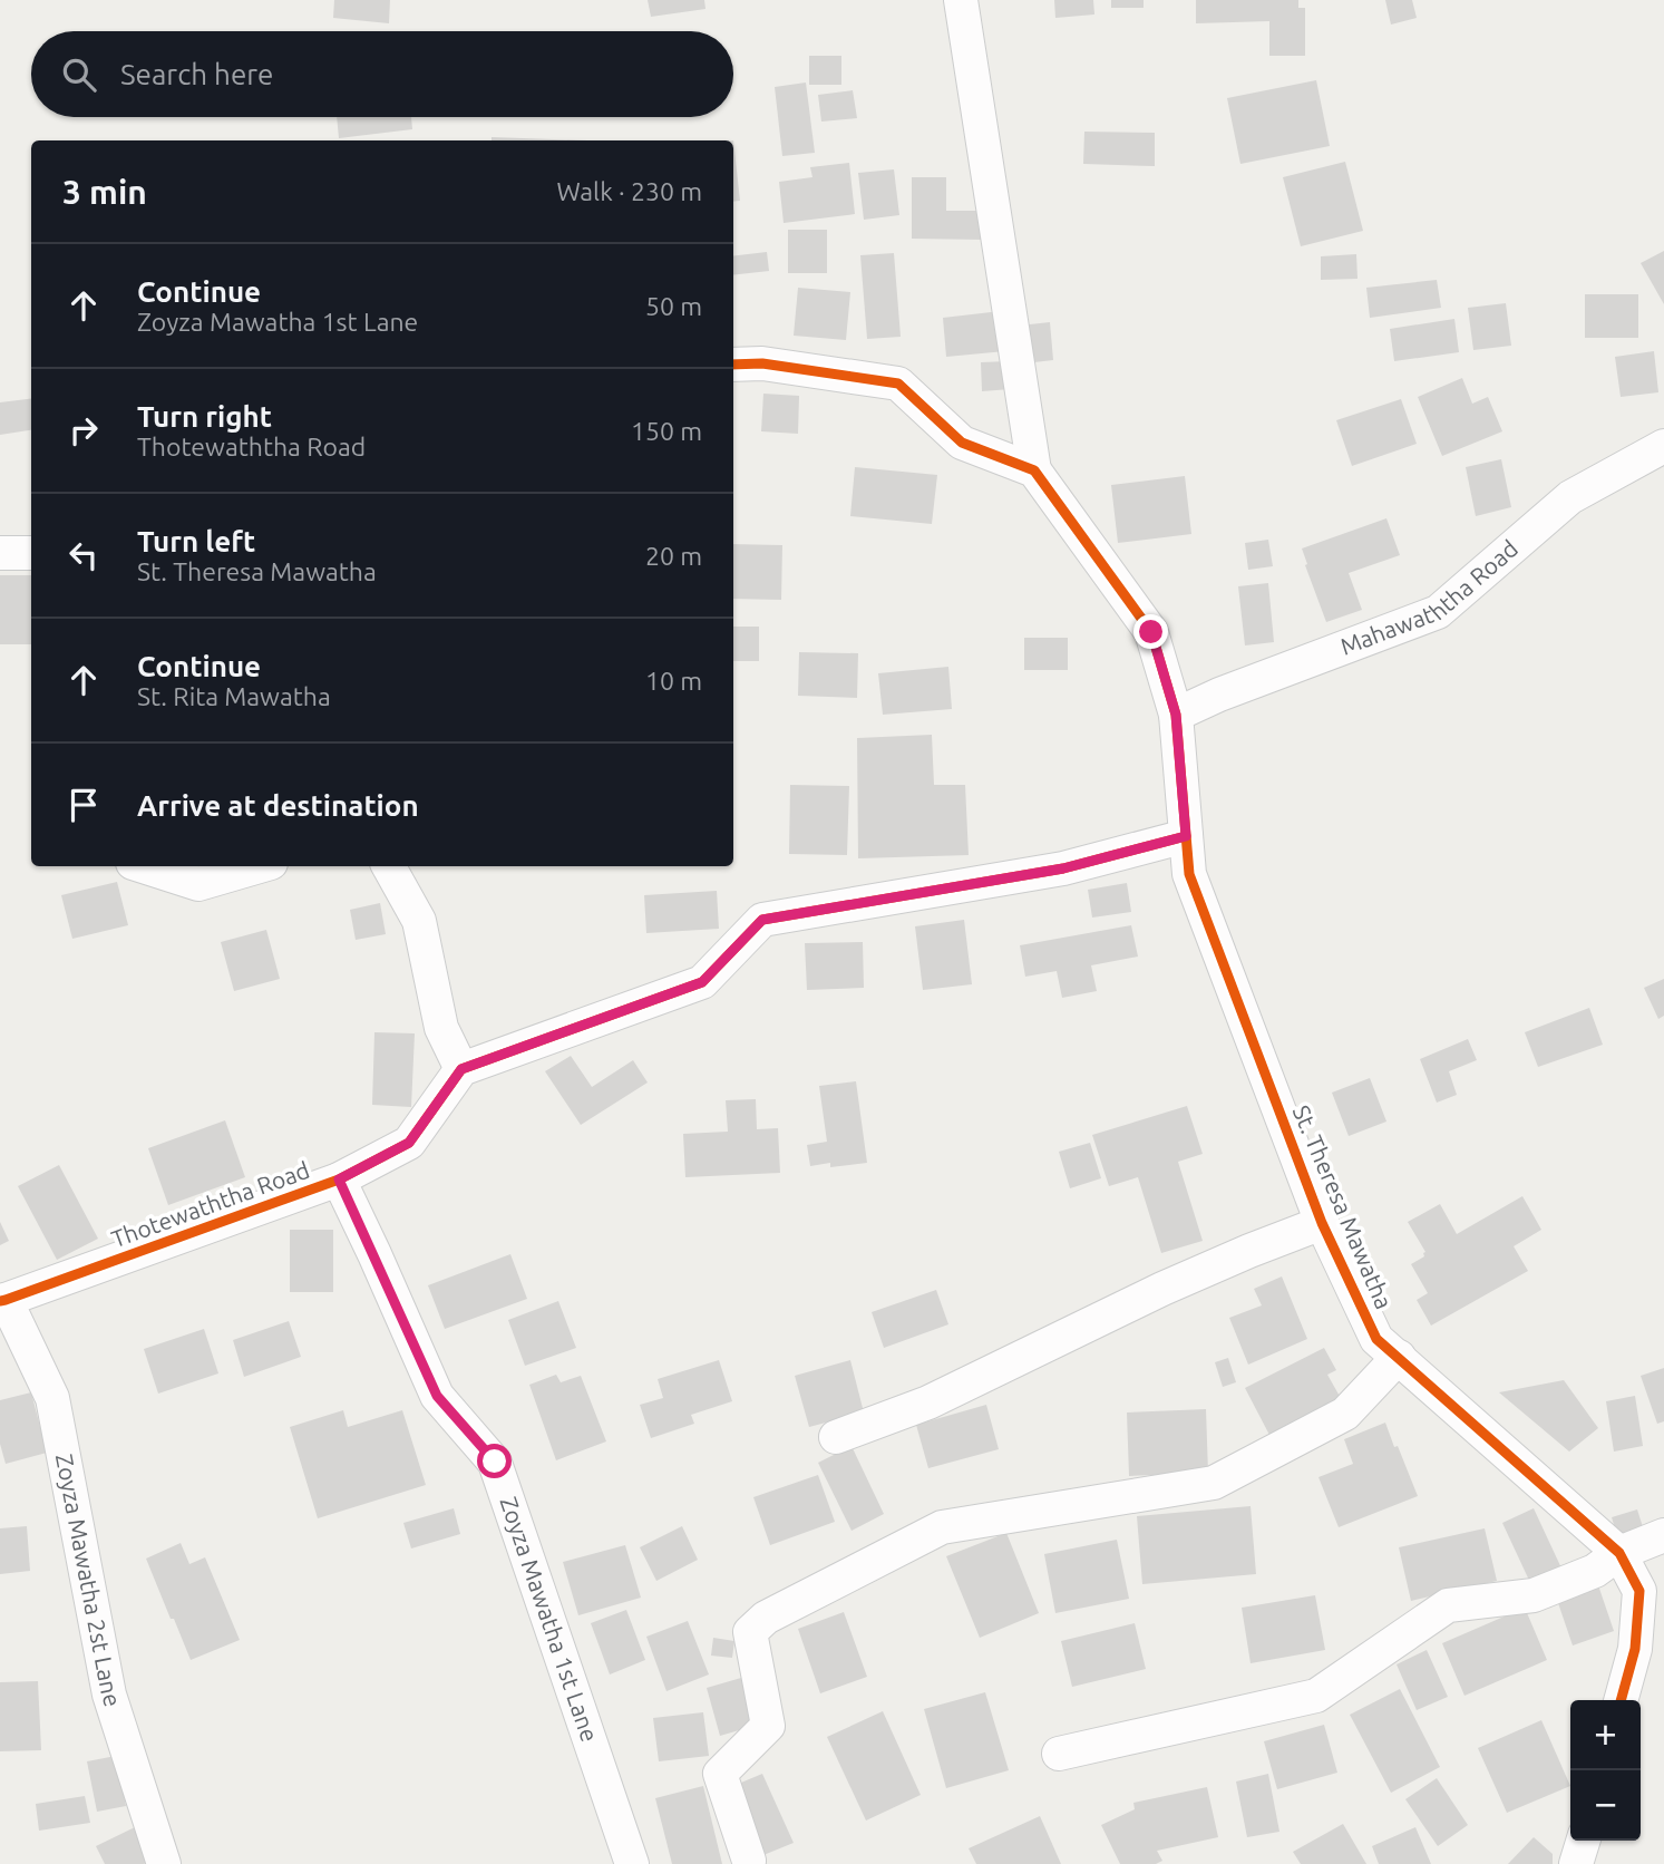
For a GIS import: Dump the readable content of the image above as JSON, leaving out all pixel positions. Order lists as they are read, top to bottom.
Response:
{
  "streets": {
    "street": [
      "Mahawaththa Road",
      "Thotewaththa Road",
      "St. Theresa Mawatha",
      "Zoyza Mawatha 2st Lane",
      "Zoyza Mawatha 1st Lane"
    ]
  },
  "crossings": [
    ["Mahawaththa Road", "St. Theresa Mawatha"],
    ["Thotewaththa Road", "Zoyza Mawatha 2st Lane"],
    ["Thotewaththa Road", "Zoyza Mawatha 1st Lane"]
  ],
  "page": {
    "search": "Search here",
    "heading": ["3 min", "Walk · 230 m"],
    "list": [
      ["Continue", "Zoyza Mawatha 1st Lane", "50 m"],
      ["Turn right", "Thotewaththa Road", "150 m"],
      ["Turn left", "St. Theresa Mawatha", "20 m"],
      ["Continue", "St. Rita Mawatha", "10 m"],
      "Arrive at destination"
    ],
    "map_buttons": ["+", "−"]
  }
}
